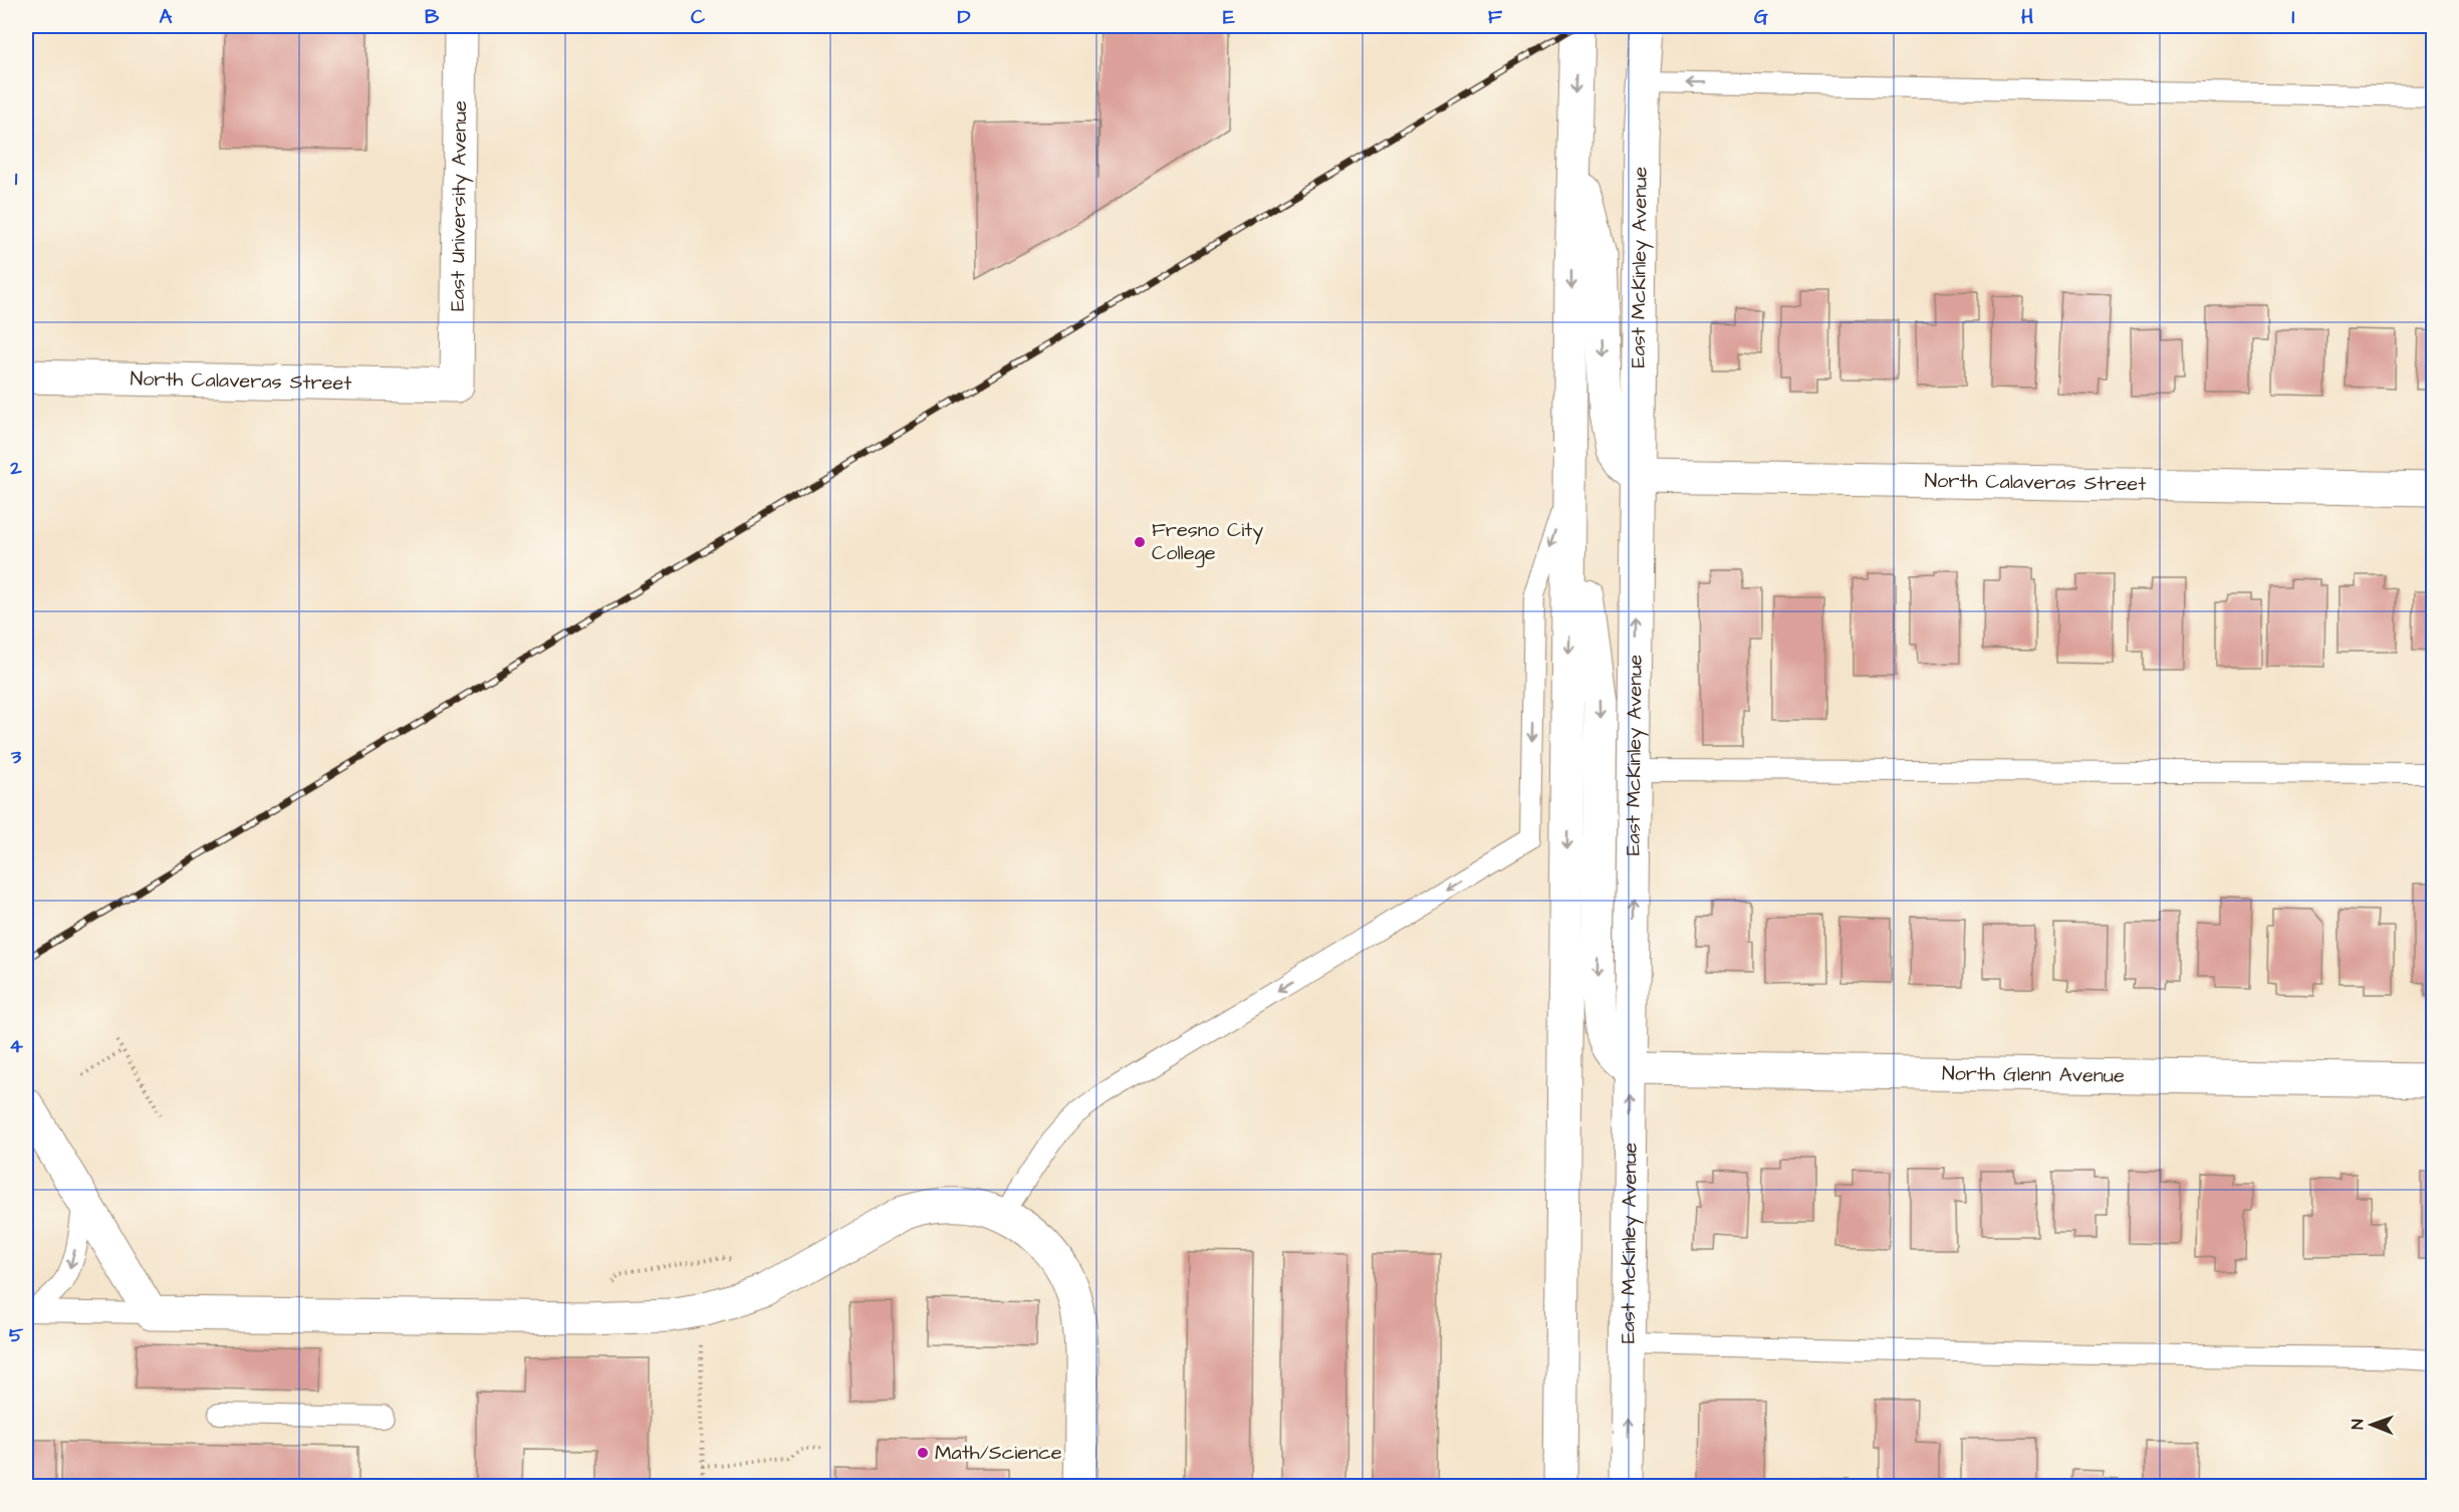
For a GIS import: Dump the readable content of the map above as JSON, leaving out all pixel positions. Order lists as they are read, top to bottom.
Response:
{
  "streets": {
    "main road": [
      "East University Avenue",
      "East McKinley Avenue",
      "North Calaveras Street",
      "North Glenn Avenue"
    ]
  },
  "crossings": [
    ["East University Avenue", "North Calaveras Street"],
    ["East McKinley Avenue", "North Calaveras Street"],
    ["East McKinley Avenue", "North Glenn Avenue"]
  ],
  "places": ["Fresno City College", "Math/Science"],
  "north": "left",
  "grid": {
    "columns": [
      "A",
      "B",
      "C",
      "D",
      "E",
      "F",
      "G",
      "H",
      "I"
    ],
    "rows": [
      "1",
      "2",
      "3",
      "4",
      "5"
    ]
  }
}
